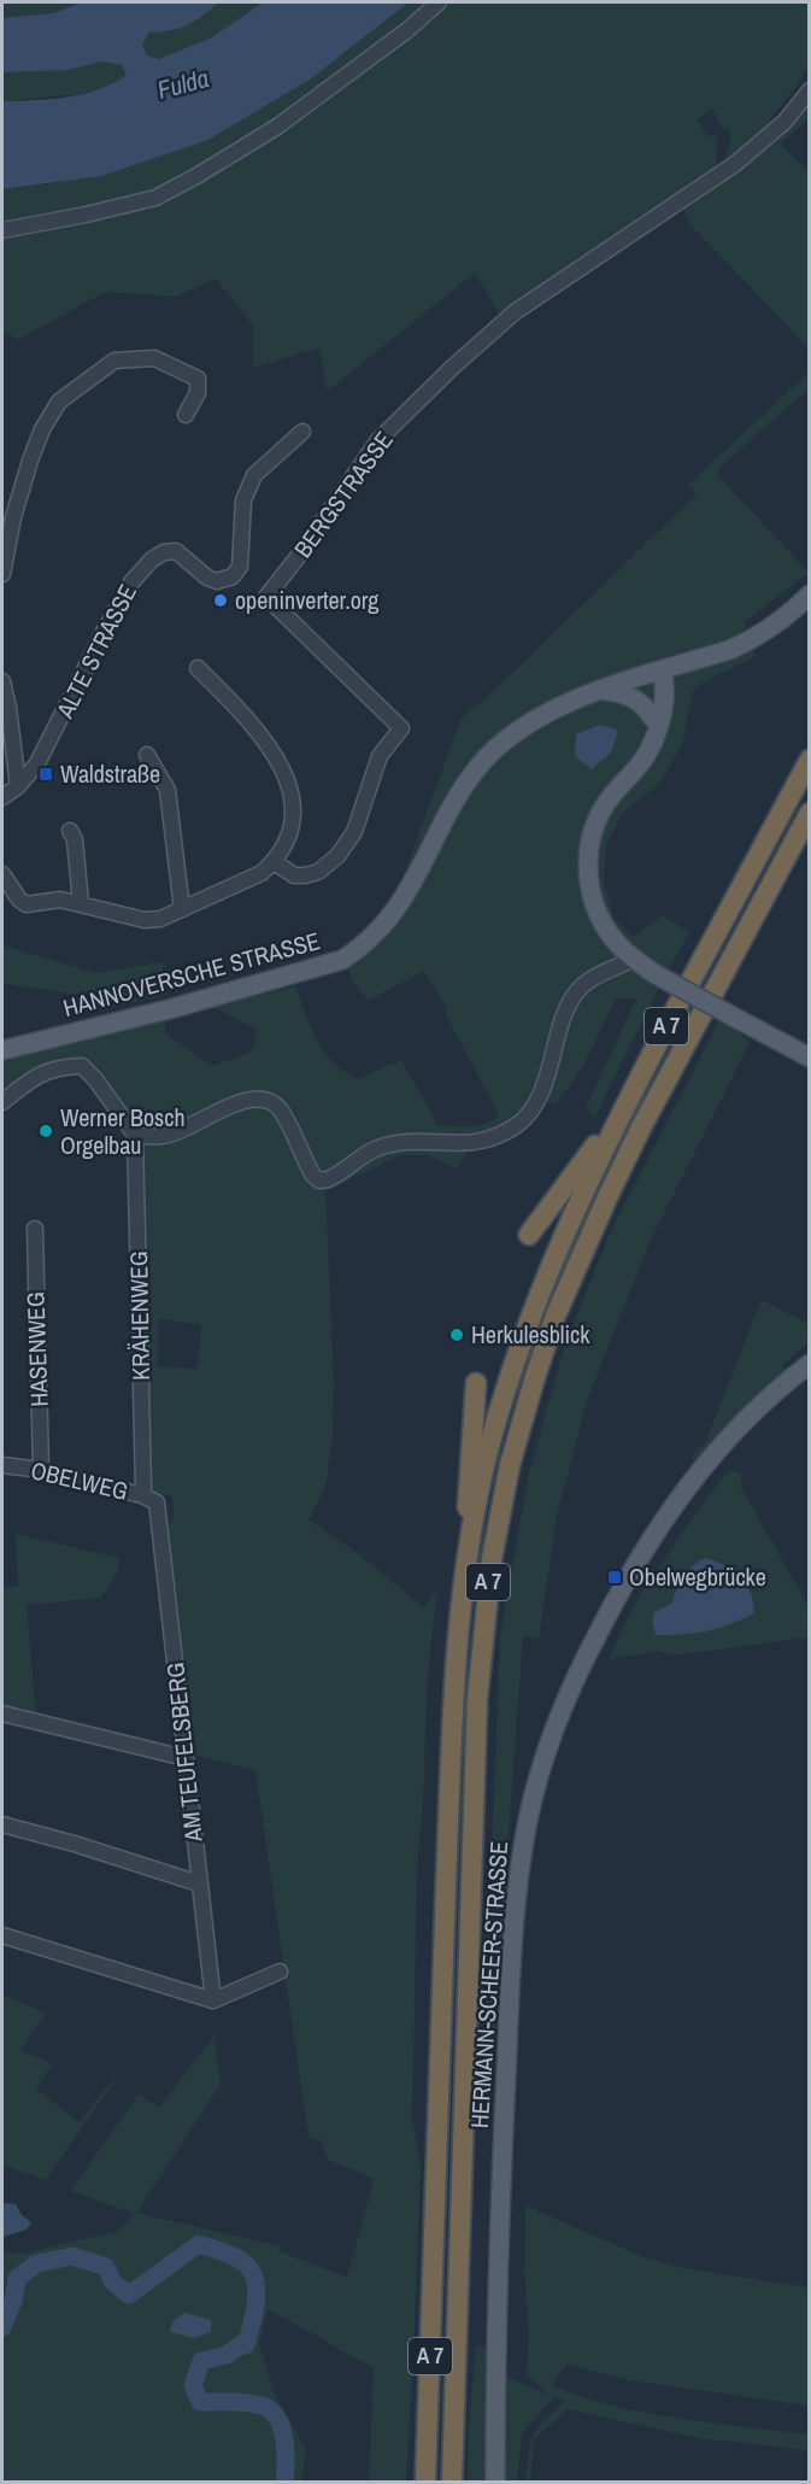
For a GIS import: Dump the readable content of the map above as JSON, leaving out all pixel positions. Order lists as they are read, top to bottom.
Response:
{
  "streets": {
    "highway": ["A 7"],
    "main road": ["HANNOVERSCHE STRASSE", "HERMANN-SCHEER-STRASSE"],
    "street": [
      "BERGSTRASSE",
      "ALTE STRASSE",
      "KRÄHENWEG",
      "HASENWEG",
      "OBELWEG",
      "AM TEUFELSBERG"
    ]
  },
  "crossings": [
    ["KRÄHENWEG", "OBELWEG"],
    ["HASENWEG", "OBELWEG"],
    ["OBELWEG", "AM TEUFELSBERG"]
  ],
  "water": ["Fulda"],
  "places": {
    "other": ["openinverter.org", "Werner Bosch Orgelbau", "Herkulesblick"],
    "transit": ["Waldstraße", "Obelwegbrücke"]
  }
}
